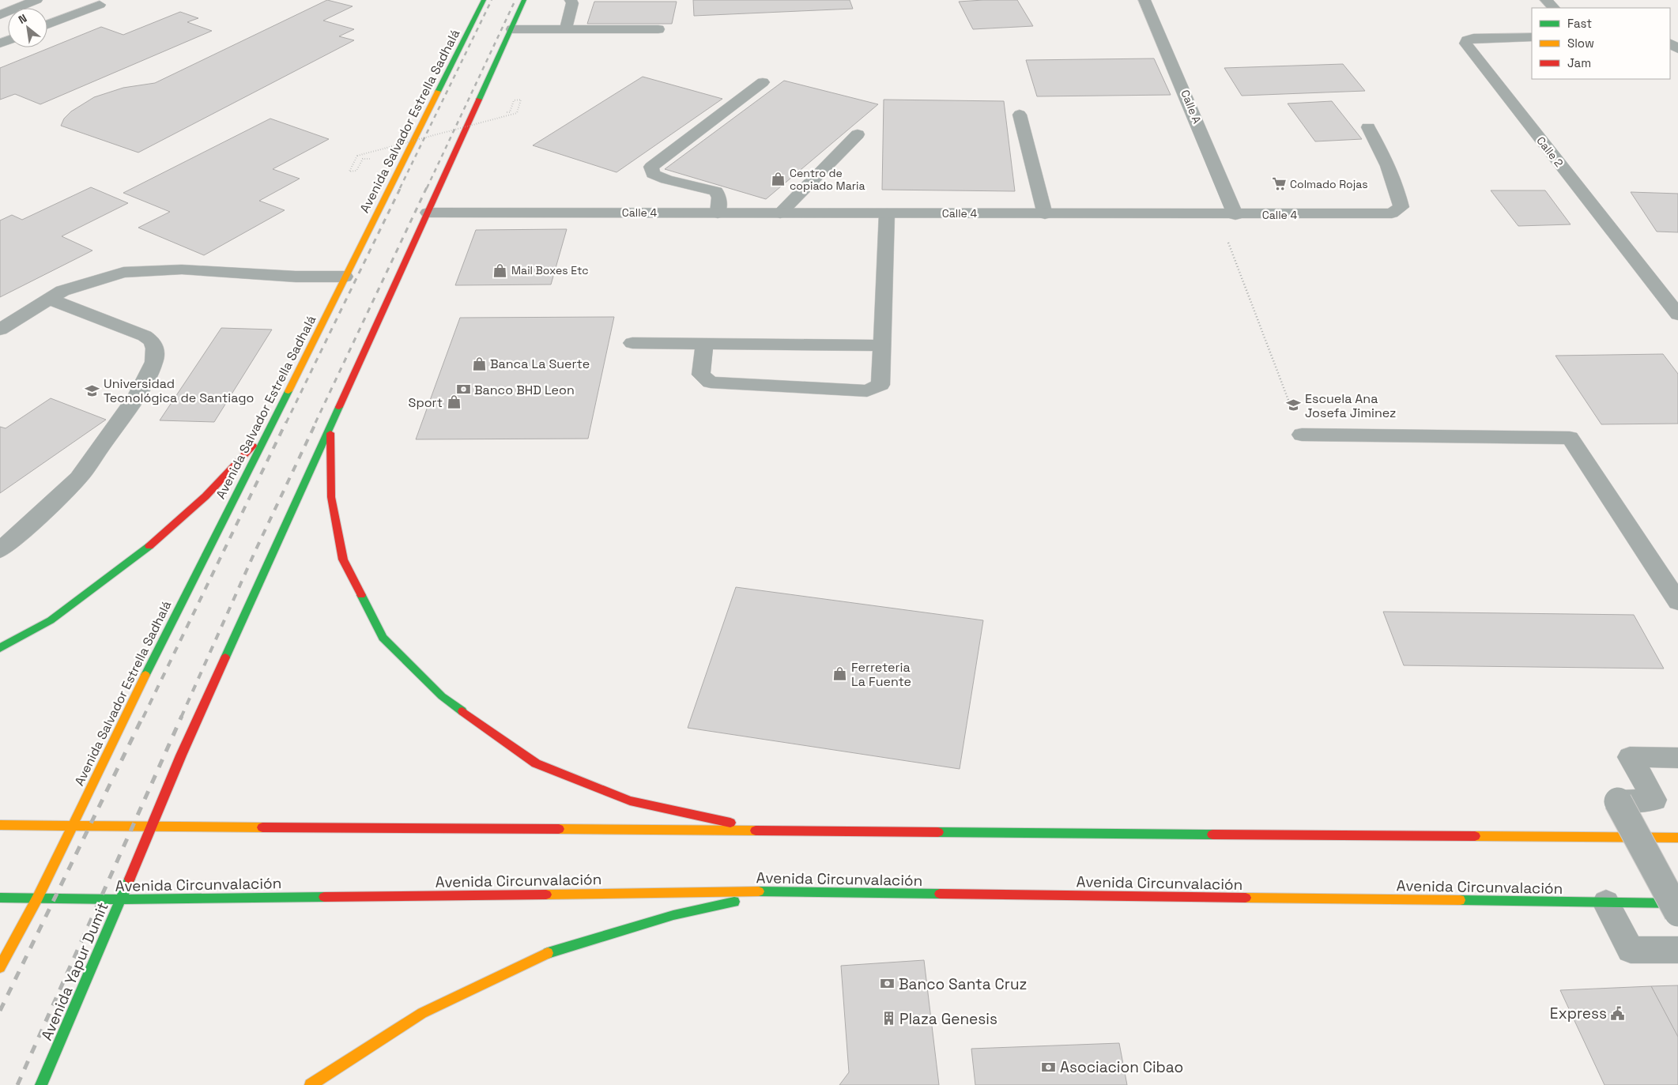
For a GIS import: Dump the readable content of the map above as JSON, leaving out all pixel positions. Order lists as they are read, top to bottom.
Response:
{
  "streets": {
    "main road": ["Avenida Salvador Estrella Sadhalá", "Avenida Circunvalación", "Avenida Yapur Dumit"],
    "street": ["Calle A", "Calle 2", "Calle 4"]
  },
  "crossings": [
    ["Calle A", "Calle 4"],
    ["Avenida Circunvalación", "Avenida Yapur Dumit"]
  ],
  "places": {
    "shop": [
      "Centro de copiado Maria",
      "Mail Boxes Etc",
      "Banca La Suerte",
      "Sport",
      "Ferreteria La Fuente"
    ],
    "supermarket": ["Colmado Rojas"],
    "bank": ["Banco BHD Leon", "Banco Santa Cruz", "Asociacion Cibao"],
    "school or university": ["Universidad Tecnológica de Santiago", "Escuela Ana Josefa Jiminez"],
    "public building": ["Express"],
    "building": ["Plaza Genesis"]
  },
  "legend": ["Fast", "Slow", "Jam"],
  "north": "top left"
}
